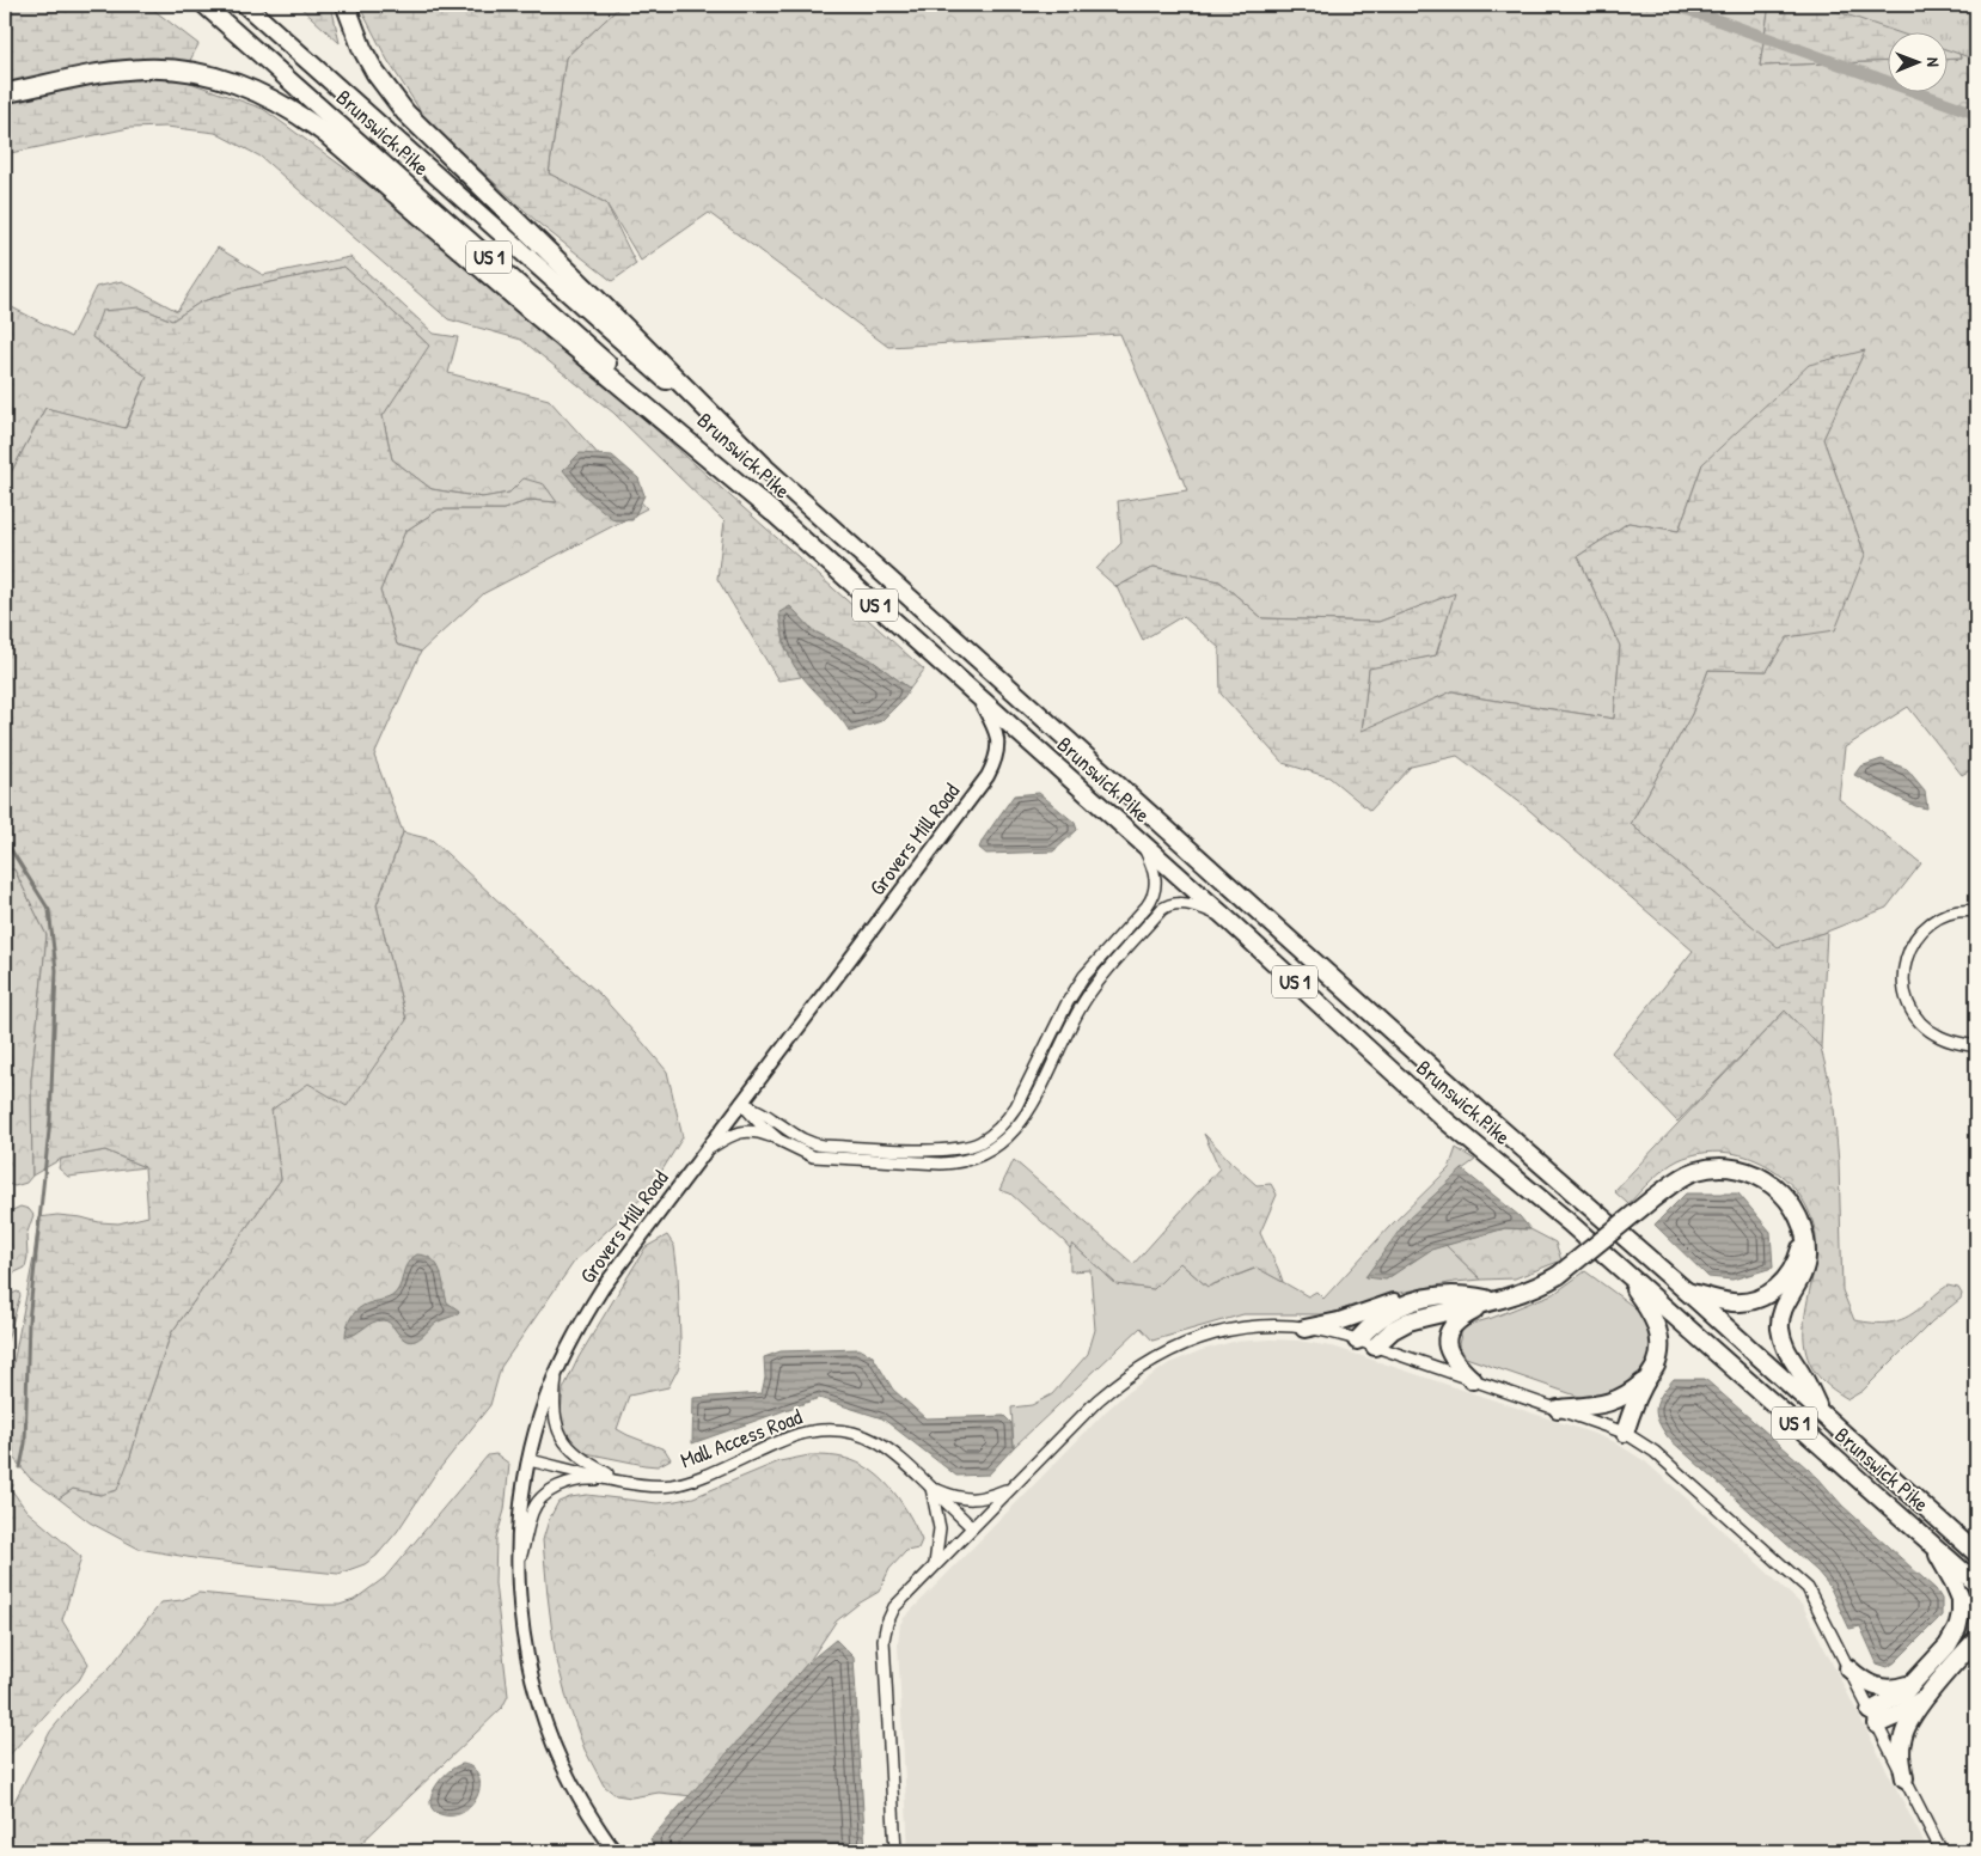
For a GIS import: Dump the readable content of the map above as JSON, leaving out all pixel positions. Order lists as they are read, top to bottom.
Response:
{
  "streets": {
    "highway": ["Brunswick Pike", "US 1"],
    "street": ["Grovers Mill Road", "Mall Access Road"]
  },
  "crossings": [
    ["Brunswick Pike", "Grovers Mill Road"],
    ["Grovers Mill Road", "Mall Access Road"]
  ],
  "north": "right"
}
